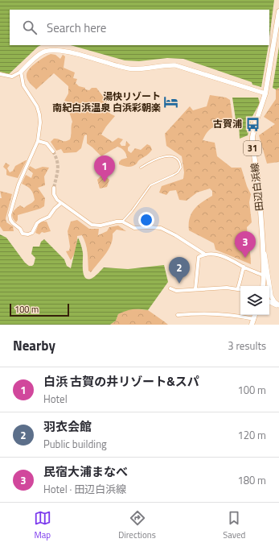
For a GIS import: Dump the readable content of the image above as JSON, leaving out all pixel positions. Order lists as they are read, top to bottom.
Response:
{
  "streets": {
    "main road": ["31", "田辺白浜線"]
  },
  "places": {
    "hotel": ["湯快リゾート 南紀白浜温泉 白浜彩朝楽"],
    "bus stop": ["古賀浦"]
  },
  "scale_bar": "100 m",
  "page": {
    "search": "Search here",
    "pins": ["1", "3", "2"],
    "scale": "100 m",
    "heading": ["Nearby", "3 results"],
    "list": [
      {
        "mark": "1",
        "name": "白浜 古賀の井リゾート&スパ",
        "note": "Hotel",
        "value": "100 m"
      },
      {
        "mark": "2",
        "name": "羽衣会館",
        "note": "Public building",
        "value": "120 m"
      },
      {
        "mark": "3",
        "name": "民宿大浦まなべ",
        "note": "Hotel · 田辺白浜線",
        "value": "180 m"
      }
    ],
    "nav": ["Map", "Directions", "Saved"]
  }
}
